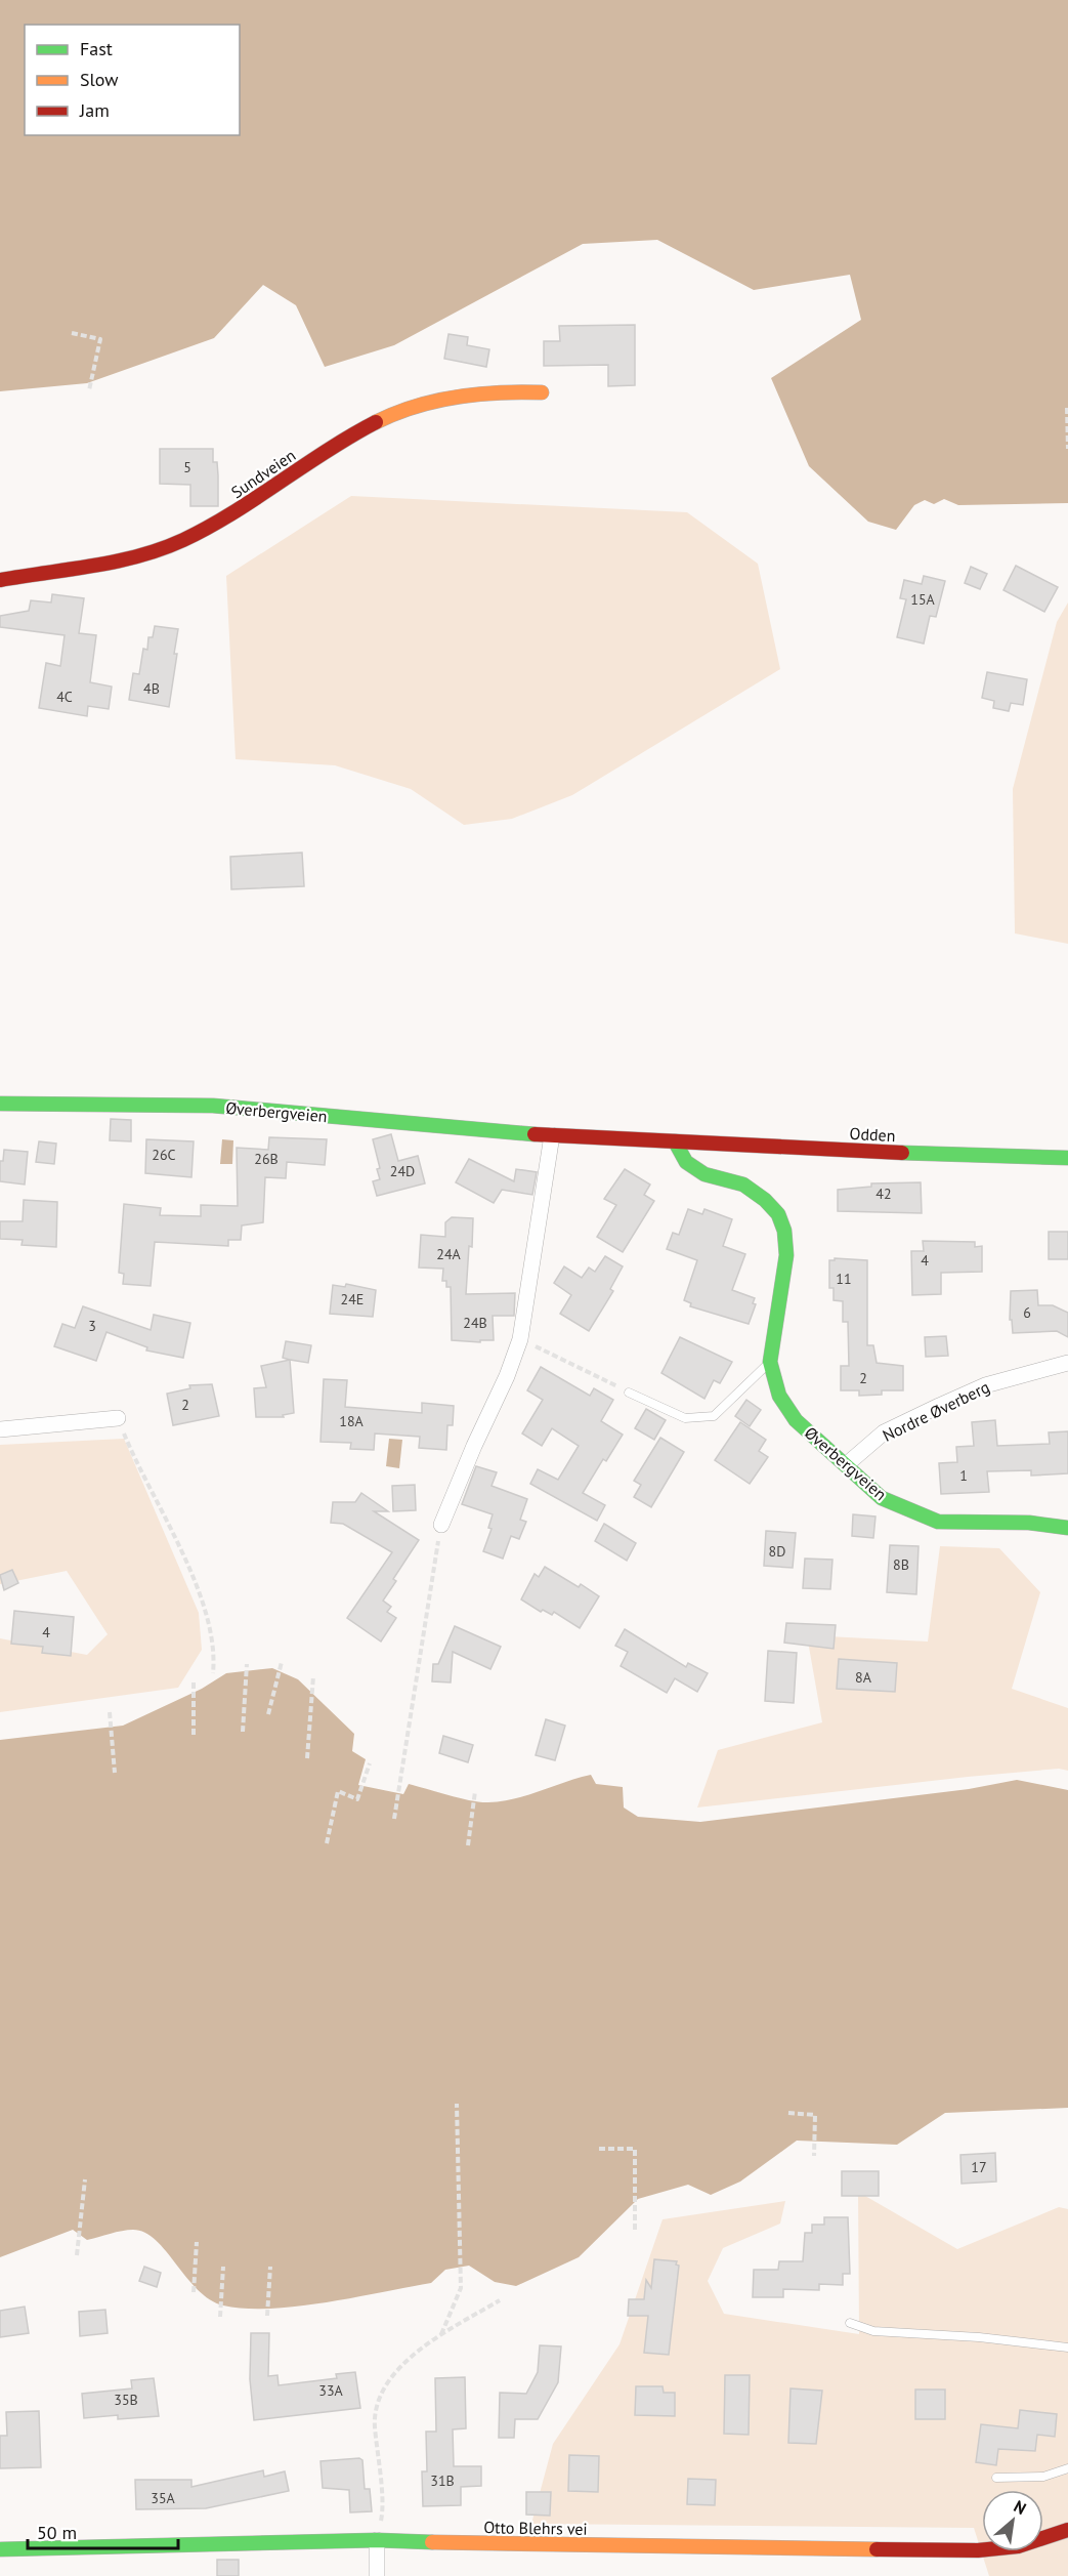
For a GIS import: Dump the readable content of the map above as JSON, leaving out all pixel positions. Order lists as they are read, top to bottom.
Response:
{
  "streets": {
    "street": [
      "Sundveien",
      "Øverbergveien",
      "Odden",
      "Nordre Øverberg",
      "Otto Blehrs vei"
    ]
  },
  "crossings": [
    ["Øverbergveien", "Odden"],
    ["Øverbergveien", "Nordre Øverberg"]
  ],
  "house_numbers": [
    "5",
    "15A",
    "4B",
    "4C",
    "26C",
    "26B",
    "24D",
    "42",
    "24A",
    "4",
    "11",
    "24E",
    "6",
    "24B",
    "3",
    "2",
    "2",
    "18A",
    "1",
    "8D",
    "8B",
    "4",
    "8A",
    "17",
    "33A",
    "35B",
    "31B",
    "35A"
  ],
  "legend": ["Fast", "Slow", "Jam"],
  "scale_bar": "50 m",
  "north": "top right"
}
